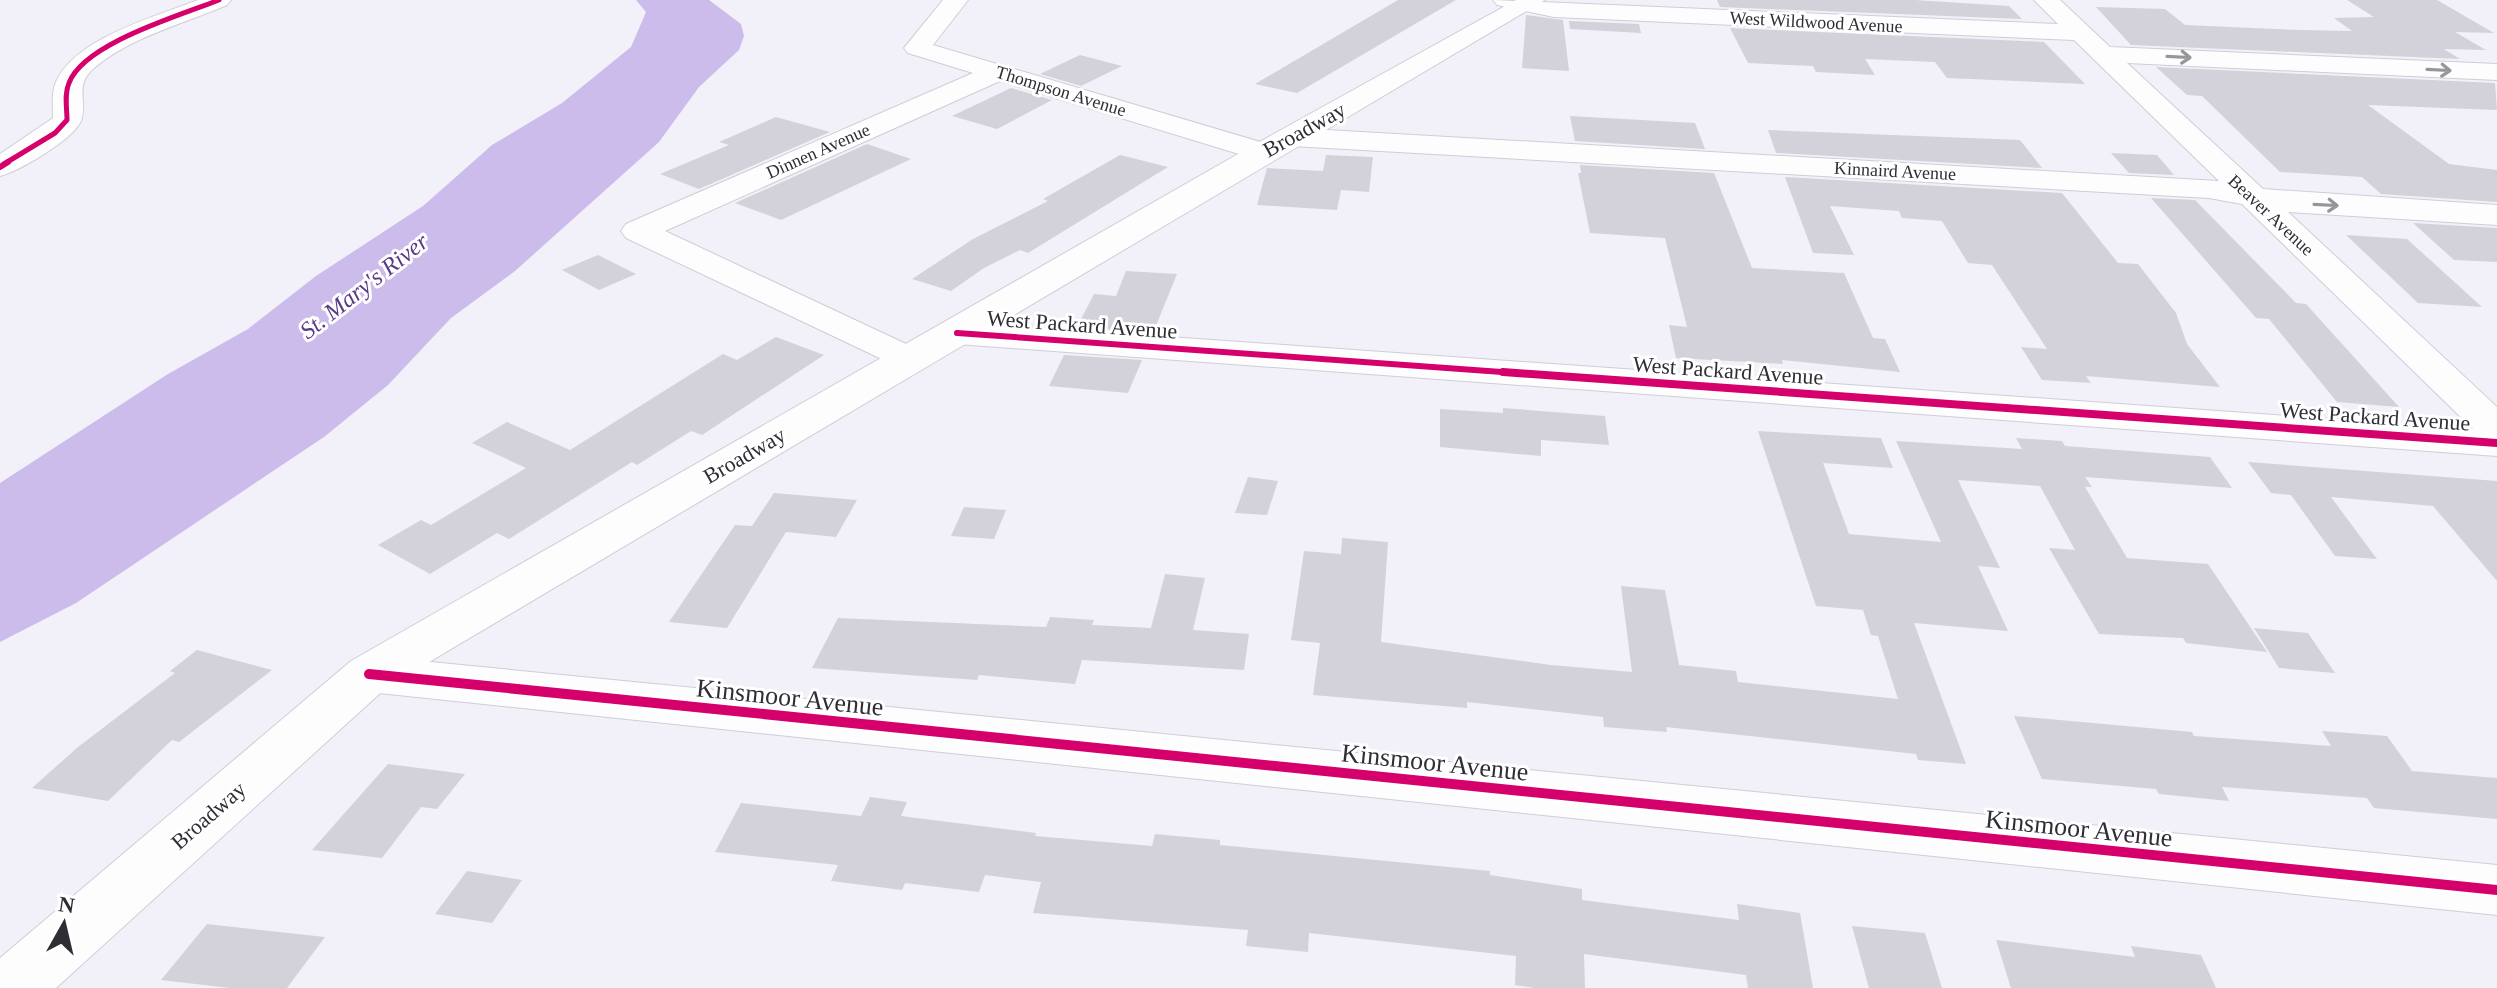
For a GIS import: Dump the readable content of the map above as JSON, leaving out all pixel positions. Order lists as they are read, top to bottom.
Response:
{
  "streets": {
    "street": [
      "West Wildwood Avenue",
      "Thompson Avenue",
      "Broadway",
      "Dinnen Avenue",
      "Kinnaird Avenue",
      "Beaver Avenue",
      "West Packard Avenue",
      "Kinsmoor Avenue"
    ]
  },
  "crossings": [
    ["West Wildwood Avenue", "Broadway"],
    ["West Wildwood Avenue", "Beaver Avenue"],
    ["Thompson Avenue", "Broadway"],
    ["Thompson Avenue", "Dinnen Avenue"],
    ["Thompson Avenue", "Kinnaird Avenue"],
    ["Broadway", "Dinnen Avenue"],
    ["Broadway", "Kinnaird Avenue"],
    ["Broadway", "West Packard Avenue"],
    ["Broadway", "Kinsmoor Avenue"],
    ["Kinnaird Avenue", "Beaver Avenue"]
  ],
  "one_way": ["West Wildwood Avenue"],
  "water": ["St. Mary's River"],
  "north": "top"
}
